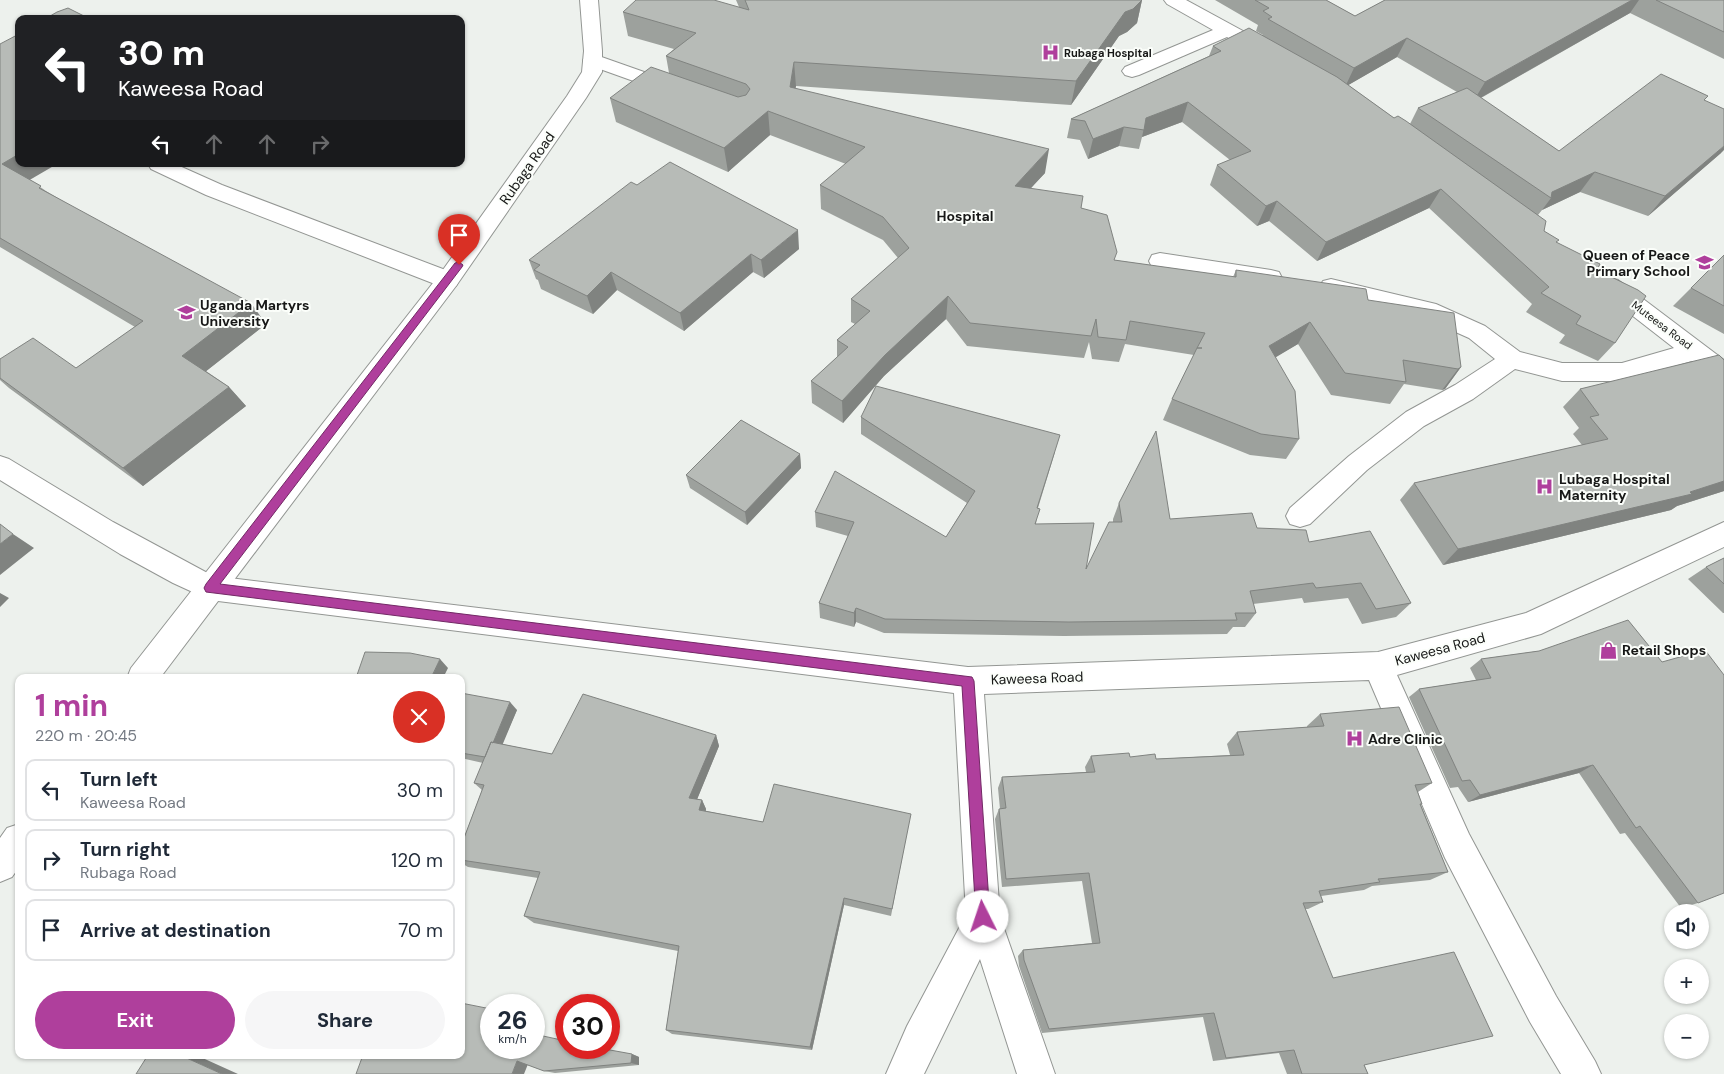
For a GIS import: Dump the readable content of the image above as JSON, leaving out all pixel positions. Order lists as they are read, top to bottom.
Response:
{
  "streets": {
    "street": ["Rubaga Road", "Muteesa Road", "Kaweesa Road"]
  },
  "crossings": [
    ["Rubaga Road", "Kaweesa Road"]
  ],
  "districts": ["Hospital"],
  "places": {
    "hospital": ["Rubaga Hospital", "Lubaga Hospital Maternity", "Adre Clinic"],
    "school or university": ["Queen of Peace Primary School", "Uganda Martyrs University"],
    "shop": ["Retail Shops"]
  },
  "page": {
    "turn": ["30 m", "Kaweesa Road"],
    "heading": ["1 min", "220 m · 20:45"],
    "list": [
      {
        "name": "Turn left",
        "note": "Kaweesa Road",
        "value": "30 m"
      },
      {
        "name": "Turn right",
        "note": "Rubaga Road",
        "value": "120 m"
      },
      {
        "name": "Arrive at destination",
        "value": "70 m"
      }
    ],
    "map_buttons": ["+", "−"],
    "buttons": ["Exit", "Share"],
    "speed": "26 km/h",
    "limit": "30"
  }
}
